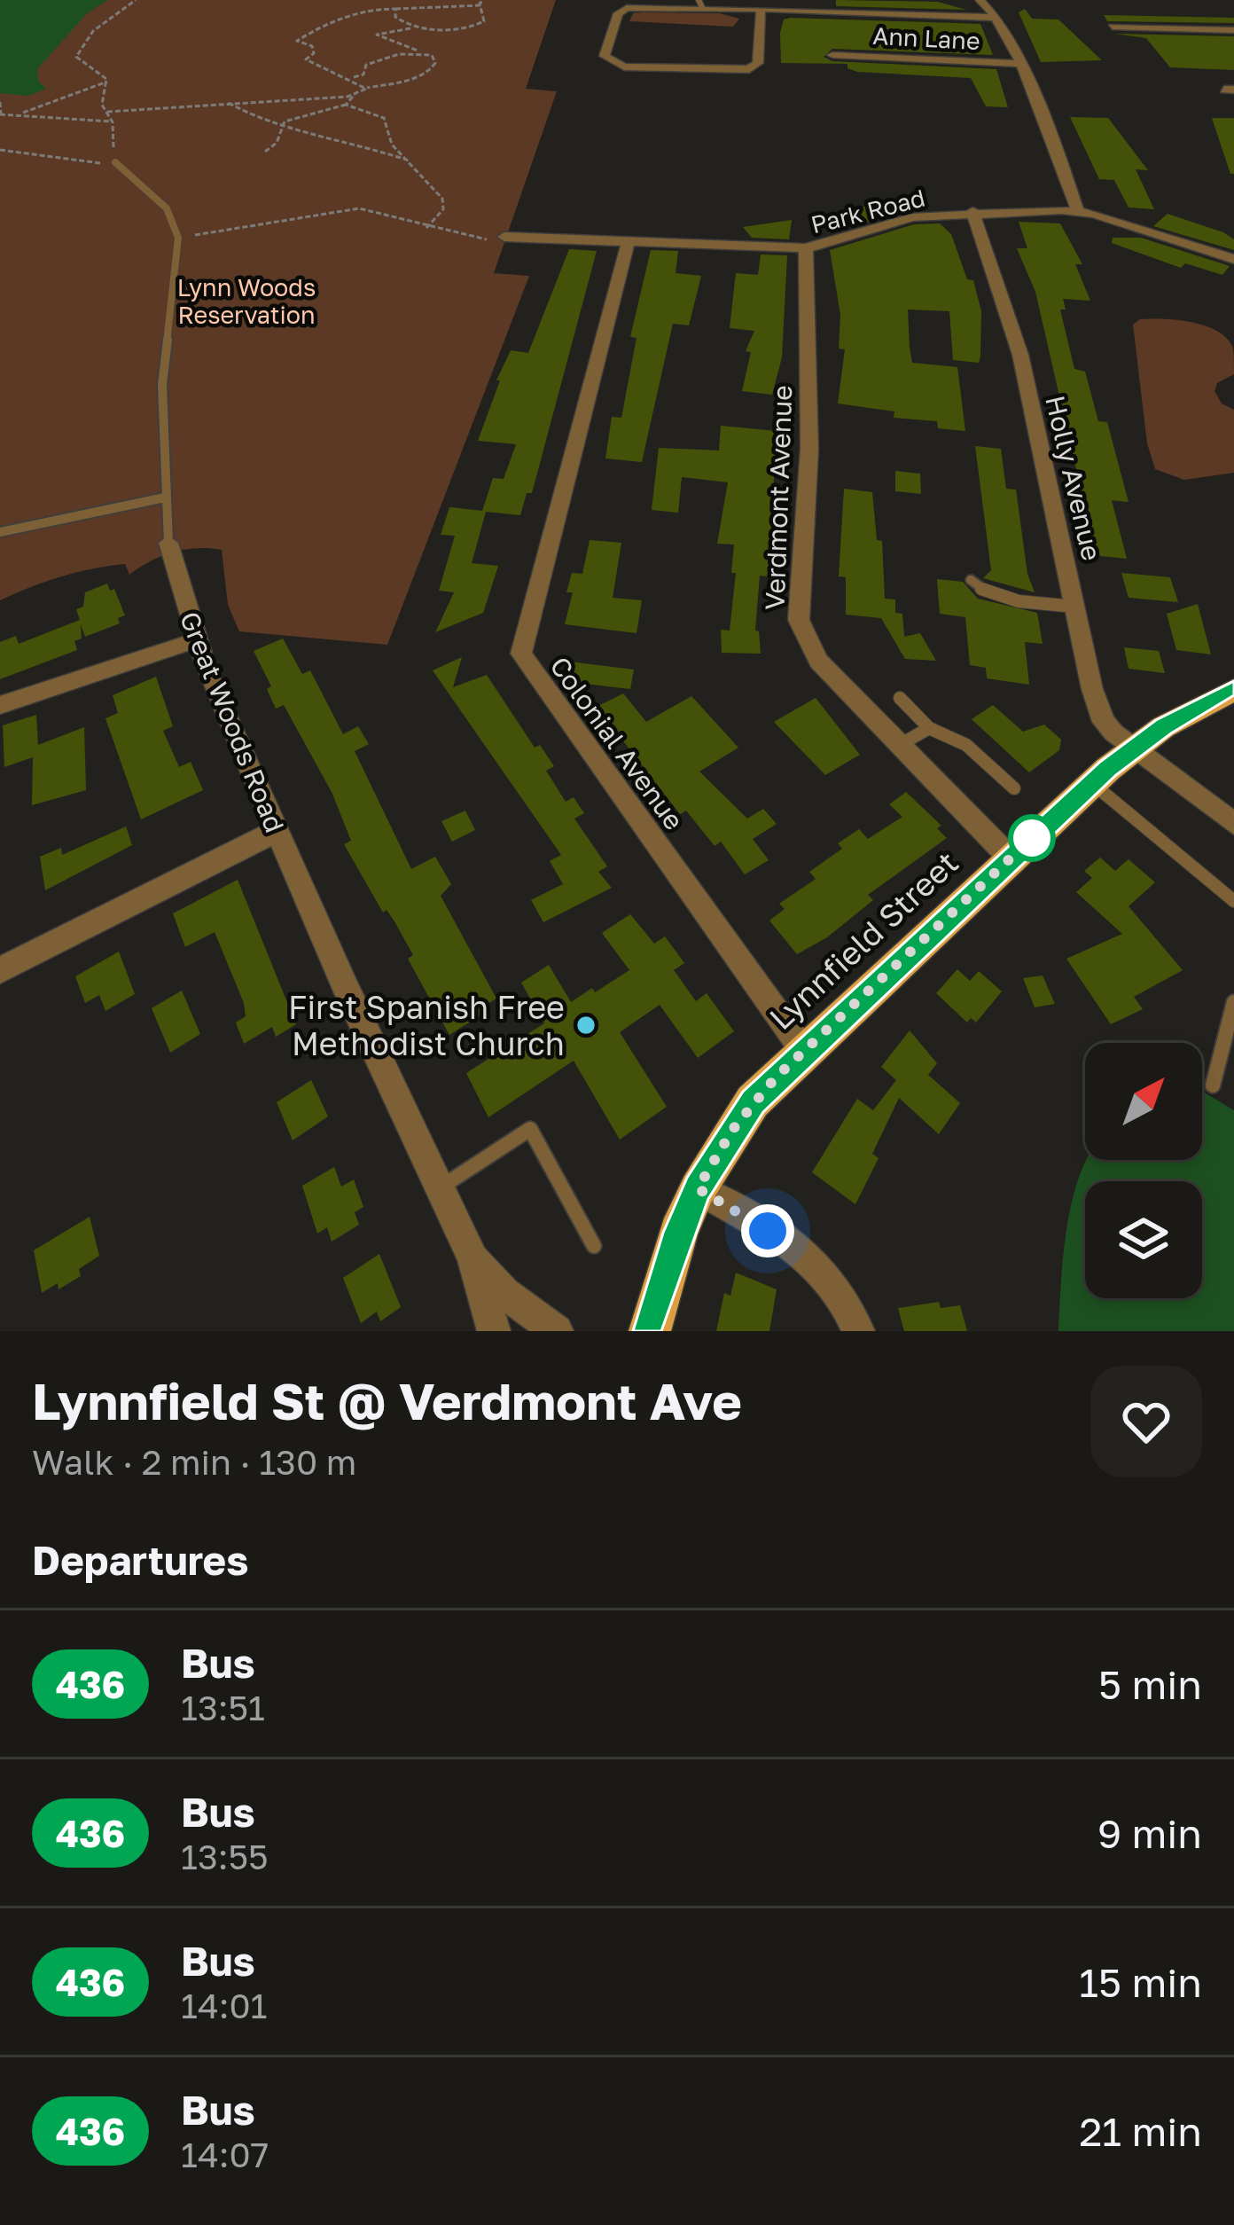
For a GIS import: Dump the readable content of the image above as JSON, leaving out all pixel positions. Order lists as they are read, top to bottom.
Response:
{
  "streets": {
    "main road": ["Lynnfield Street"],
    "street": [
      "Ann Lane",
      "Park Road",
      "Holly Avenue",
      "Verdmont Avenue",
      "Great Woods Road",
      "Colonial Avenue"
    ]
  },
  "crossings": [
    ["Park Road", "Holly Avenue"],
    ["Park Road", "Verdmont Avenue"],
    ["Park Road", "Colonial Avenue"],
    ["Holly Avenue", "Lynnfield Street"],
    ["Verdmont Avenue", "Lynnfield Street"],
    ["Colonial Avenue", "Lynnfield Street"]
  ],
  "parks": ["Lynn Woods Reservation"],
  "places": ["First Spanish Free Methodist Church"],
  "lines": ["bus line 436"],
  "north": "top right",
  "page": {
    "heading": [
      ["Lynnfield St @ Verdmont Ave", "Walk · 2 min · 130 m"],
      "Departures"
    ],
    "list": [
      {
        "mark": "436",
        "name": "Bus",
        "note": "13:51",
        "value": "5 min"
      },
      {
        "mark": "436",
        "name": "Bus",
        "note": "13:55",
        "value": "9 min"
      },
      {
        "mark": "436",
        "name": "Bus",
        "note": "14:01",
        "value": "15 min"
      },
      {
        "mark": "436",
        "name": "Bus",
        "note": "14:07",
        "value": "21 min"
      }
    ]
  }
}
